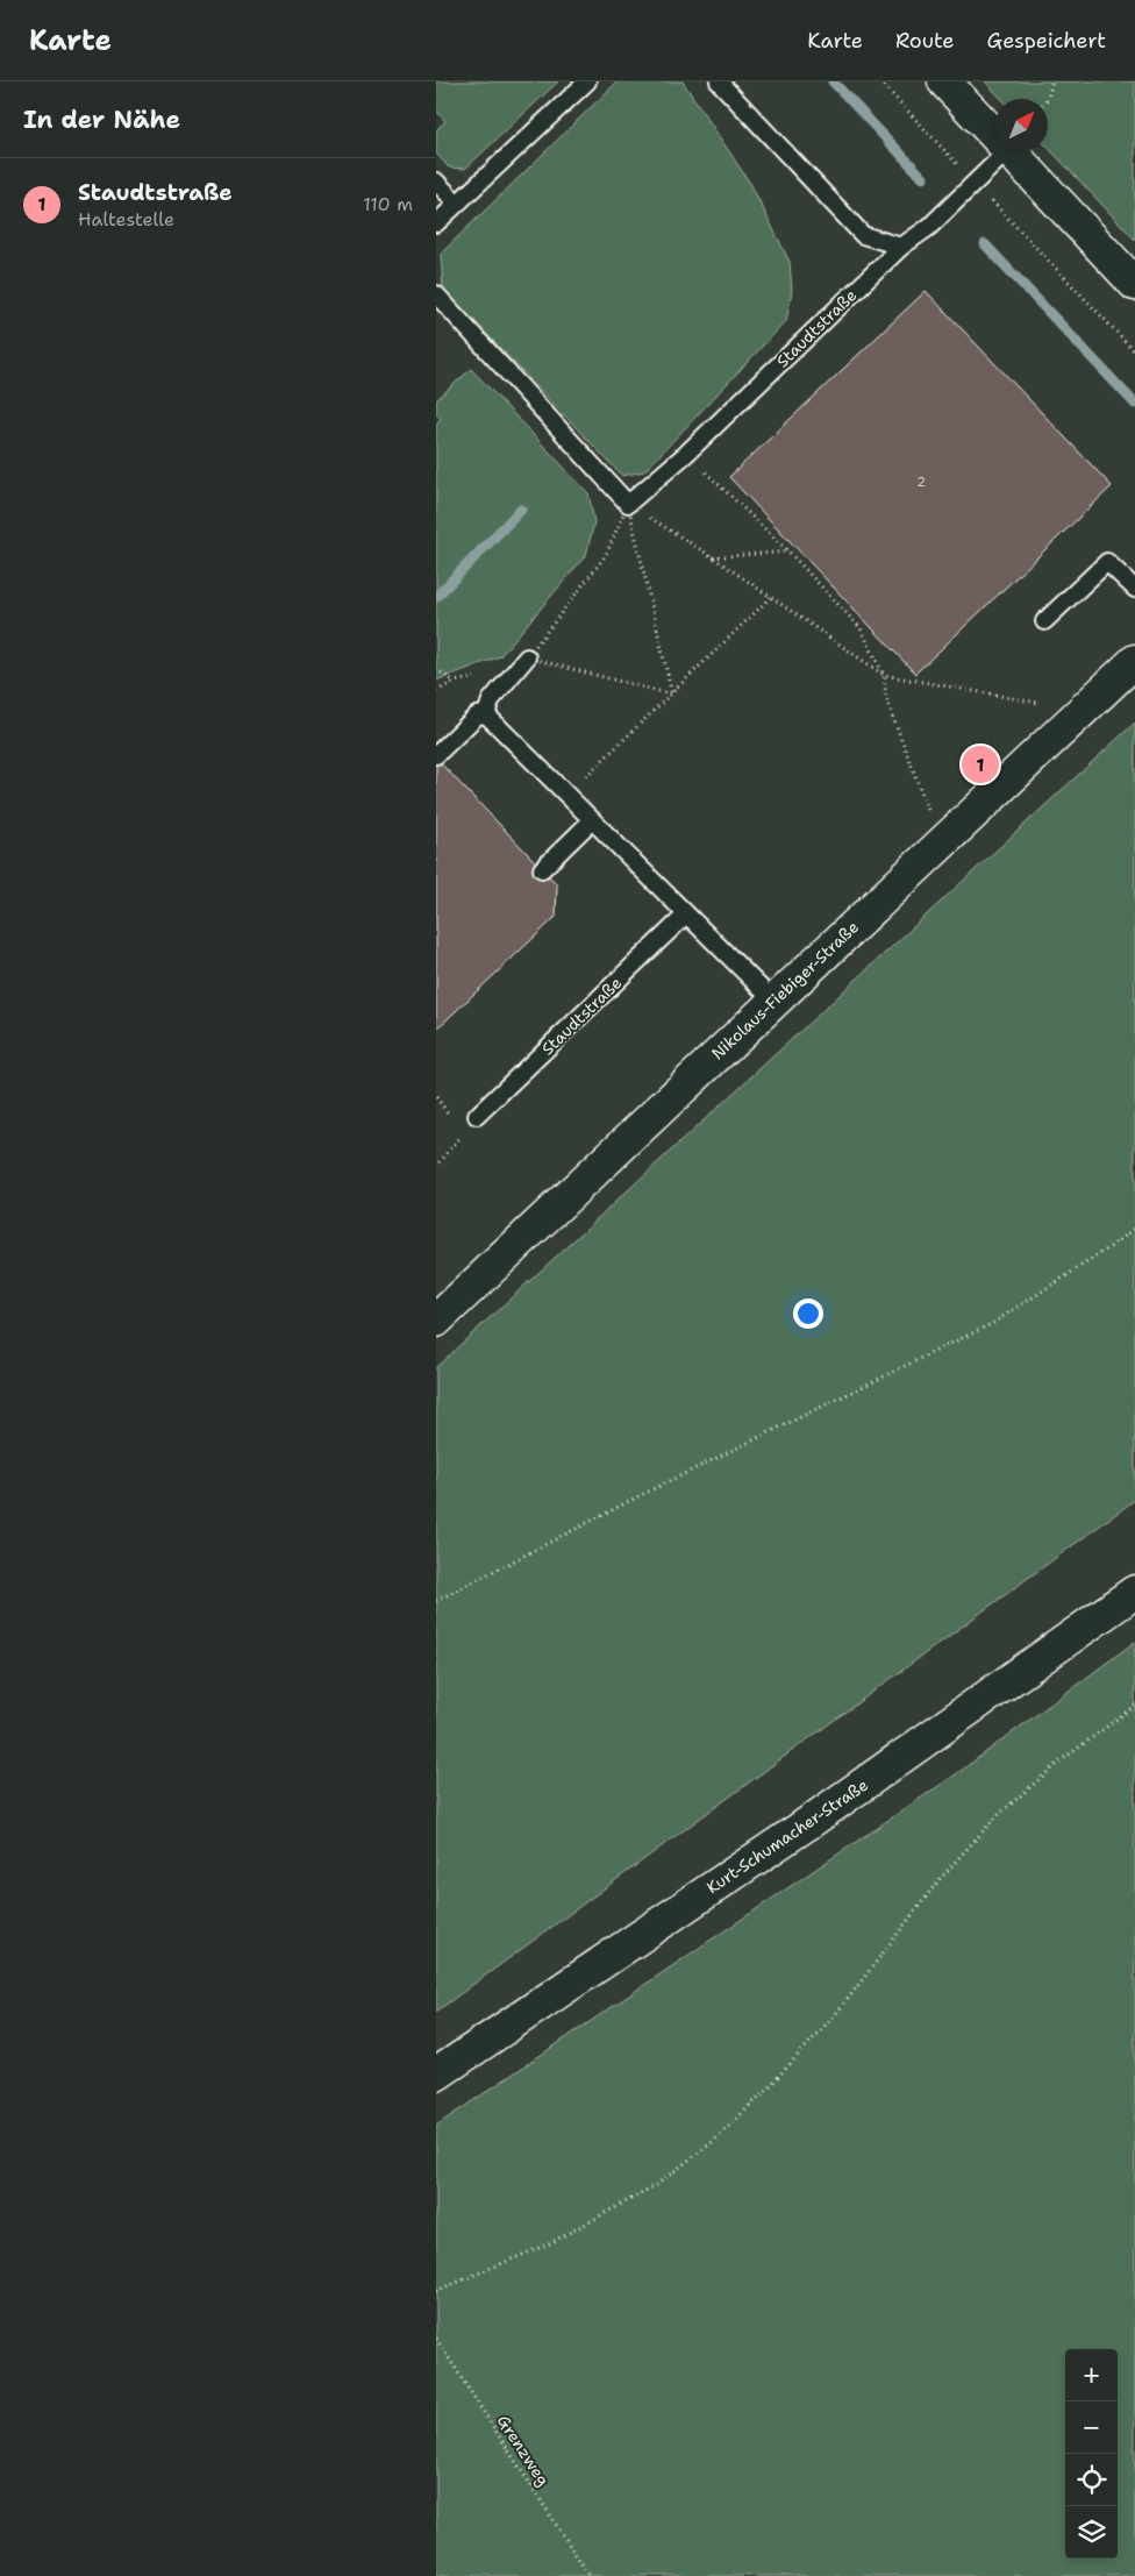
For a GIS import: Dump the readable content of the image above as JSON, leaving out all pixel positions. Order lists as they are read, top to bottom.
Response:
{
  "streets": {
    "street": ["Nikolaus-Fiebiger-Straße", "Kurt-Schumacher-Straße"],
    "lane": ["Staudtstraße"],
    "path": ["Grenzweg"]
  },
  "house_numbers": ["2"],
  "north": "top right",
  "page": {
    "header": "Karte",
    "nav": ["Karte", "Route", "Gespeichert"],
    "heading": "In der Nähe",
    "list": [
      {
        "mark": "1",
        "name": "Staudtstraße",
        "note": "Haltestelle",
        "value": "110 m"
      }
    ],
    "pins": "1",
    "map_buttons": ["+", "−"]
  }
}
